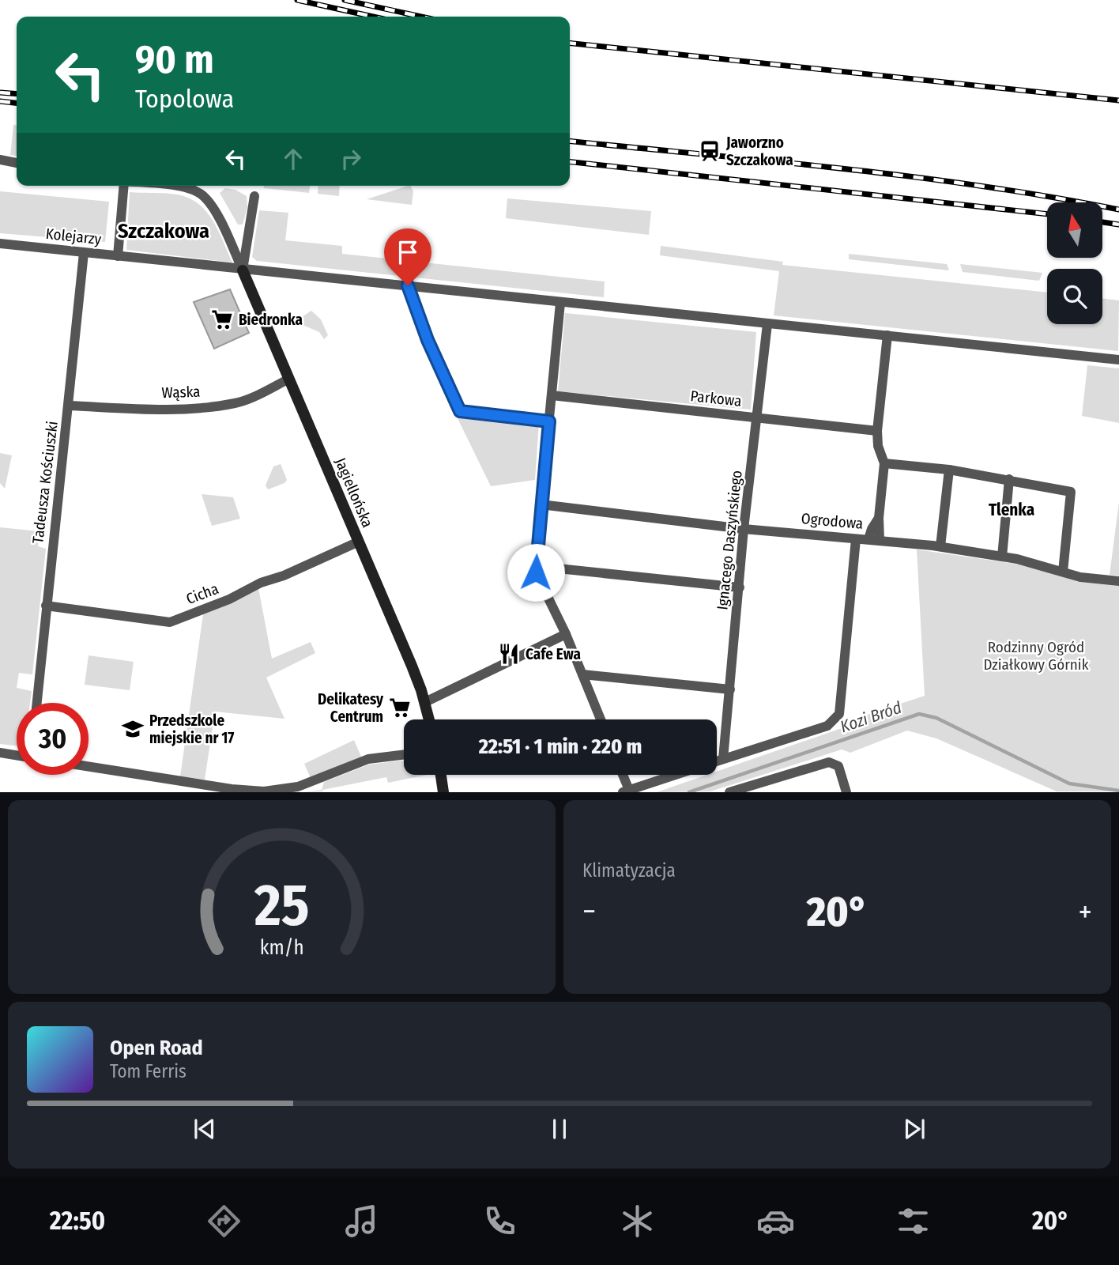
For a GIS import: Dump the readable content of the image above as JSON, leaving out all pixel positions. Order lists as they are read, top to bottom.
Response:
{
  "streets": {
    "street": [
      "Kolejarzy",
      "Wąska",
      "Parkowa",
      "Tadeusza Kościuszki",
      "Jagiellońska",
      "Ogrodowa",
      "Ignacego Daszyńskiego",
      "Cicha"
    ]
  },
  "crossings": [
    ["Kolejarzy", "Tadeusza Kościuszki"],
    ["Kolejarzy", "Jagiellońska"],
    ["Kolejarzy", "Ignacego Daszyńskiego"],
    ["Wąska", "Tadeusza Kościuszki"],
    ["Wąska", "Jagiellońska"],
    ["Parkowa", "Ignacego Daszyńskiego"],
    ["Tadeusza Kościuszki", "Cicha"],
    ["Jagiellońska", "Cicha"],
    ["Ogrodowa", "Ignacego Daszyńskiego"]
  ],
  "districts": ["Szczakowa", "Tlenka"],
  "water": ["Kozi Bród"],
  "parks": ["Rodzinny Ogród Działkowy Górnik"],
  "places": {
    "station": ["Jaworzno Szczakowa"],
    "supermarket": ["Biedronka", "Delikatesy Centrum"],
    "restaurant": ["Cafe Ewa"],
    "school or university": ["Przedszkole miejskie nr 17"]
  },
  "north": "top",
  "page": {
    "turn": ["90 m", "Topolowa"],
    "limit": "30",
    "trip": "22:51 · 1 min · 220 m",
    "tile": "Klimatyzacja",
    "heat": ["−", "20°", "+"],
    "song": ["Open Road", "Tom Ferris"],
    "tabs": ["22:50", "20°"],
    "gauge": ["25", "km/h"]
  }
}
